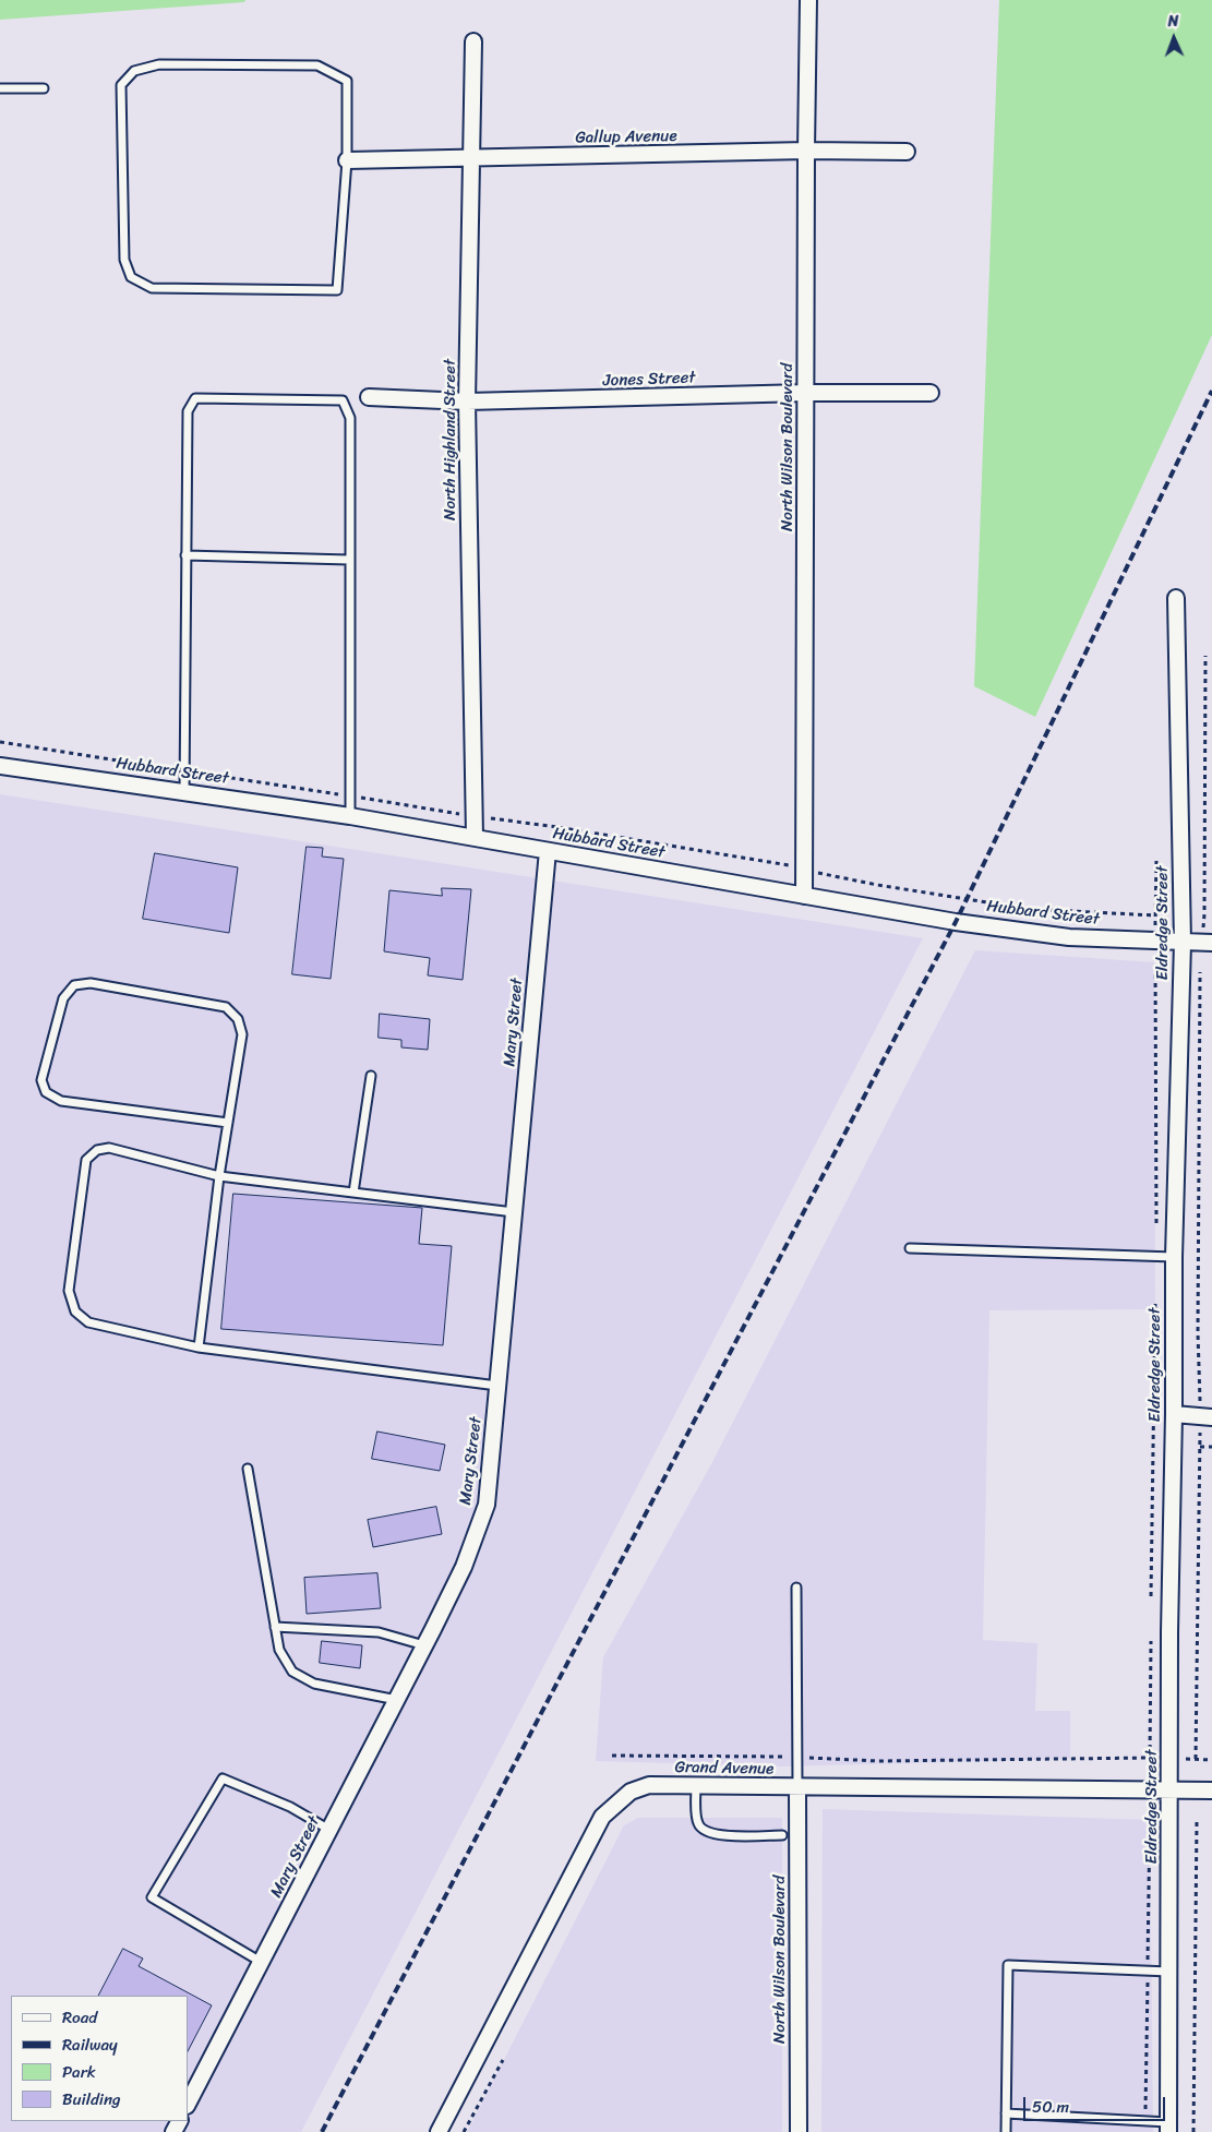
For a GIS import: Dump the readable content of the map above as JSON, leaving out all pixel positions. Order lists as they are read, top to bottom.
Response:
{
  "streets": {
    "street": [
      "Gallup Avenue",
      "Jones Street",
      "North Highland Street",
      "North Wilson Boulevard",
      "Hubbard Street",
      "Eldredge Street",
      "Mary Street",
      "Grand Avenue"
    ]
  },
  "crossings": [
    ["Gallup Avenue", "North Highland Street"],
    ["Gallup Avenue", "North Wilson Boulevard"],
    ["Jones Street", "North Highland Street"],
    ["Jones Street", "North Wilson Boulevard"],
    ["North Highland Street", "Hubbard Street"],
    ["North Wilson Boulevard", "Hubbard Street"],
    ["North Wilson Boulevard", "Grand Avenue"],
    ["Hubbard Street", "Eldredge Street"],
    ["Hubbard Street", "Mary Street"],
    ["Eldredge Street", "Grand Avenue"]
  ],
  "legend": [
    "Road",
    "Railway",
    "Park",
    "Building"
  ],
  "scale_bar": "50 m",
  "north": "top"
}
